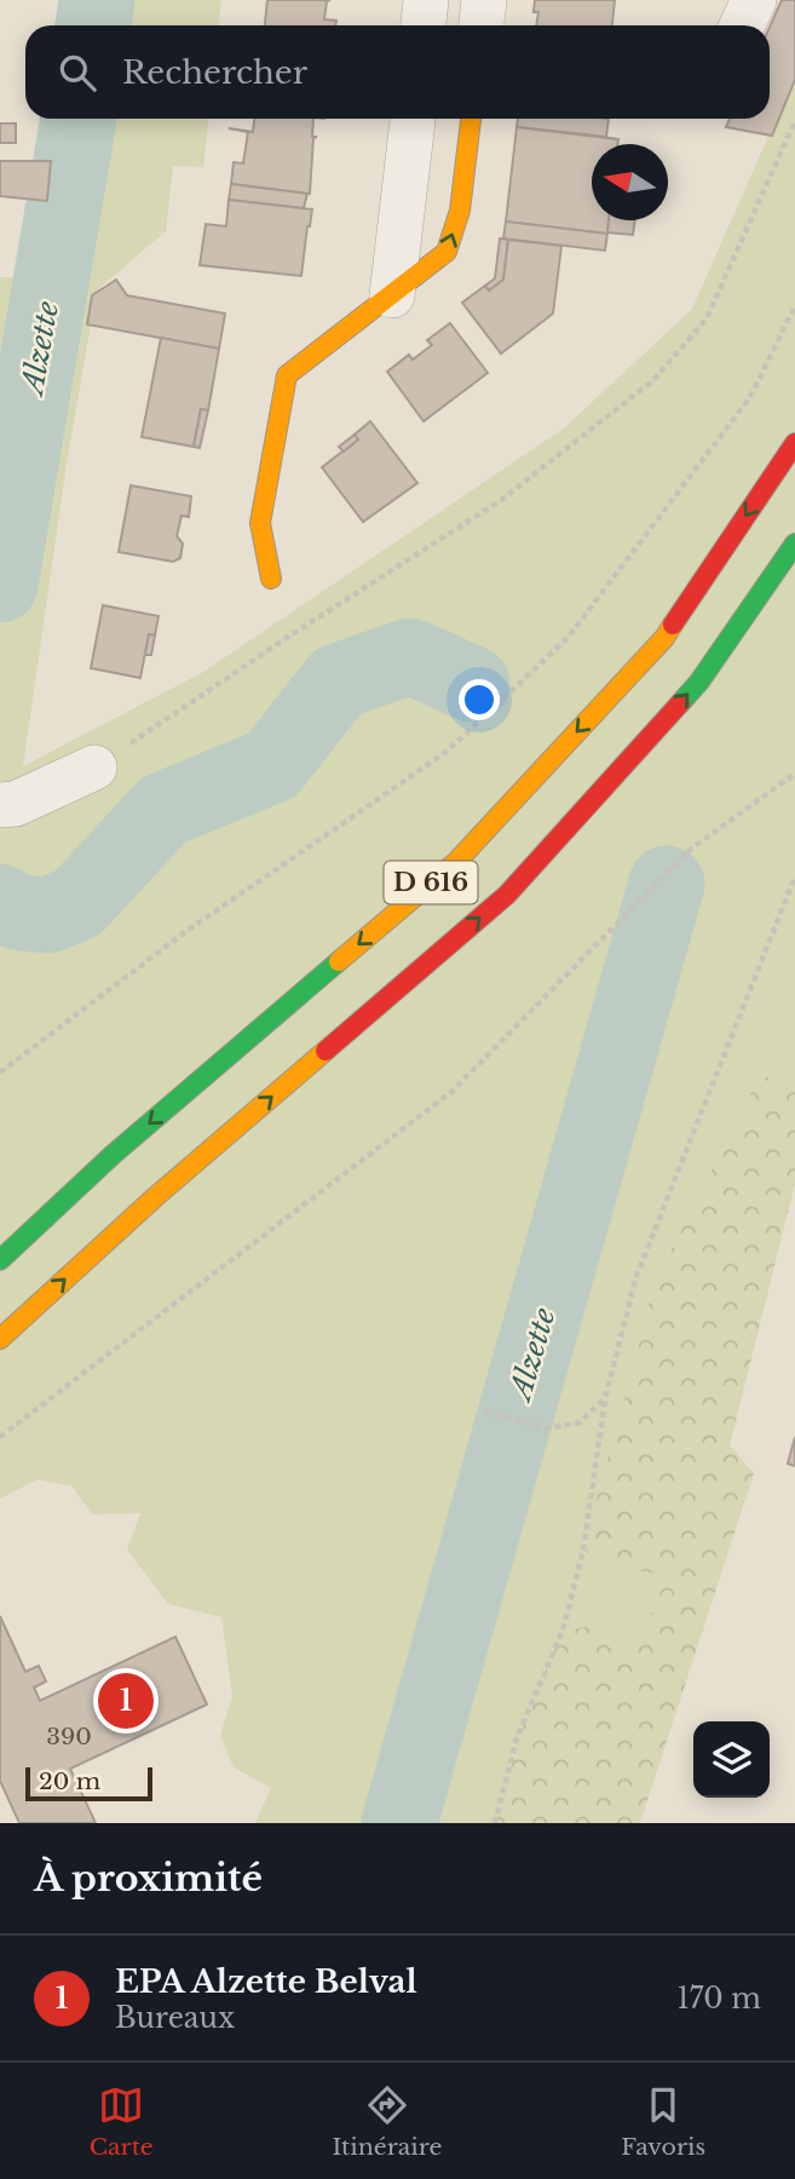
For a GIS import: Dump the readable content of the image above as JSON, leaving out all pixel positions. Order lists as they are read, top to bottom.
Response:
{
  "streets": {
    "main road": ["D 616"]
  },
  "water": ["Alzette"],
  "house_numbers": ["390"],
  "scale_bar": "20 m",
  "north": "left",
  "page": {
    "search": "Rechercher",
    "pins": "1",
    "scale": "20 m",
    "heading": "À proximité",
    "list": [
      {
        "mark": "1",
        "name": "EPA Alzette Belval",
        "note": "Bureaux",
        "value": "170 m"
      }
    ],
    "nav": ["Carte", "Itinéraire", "Favoris"]
  }
}
